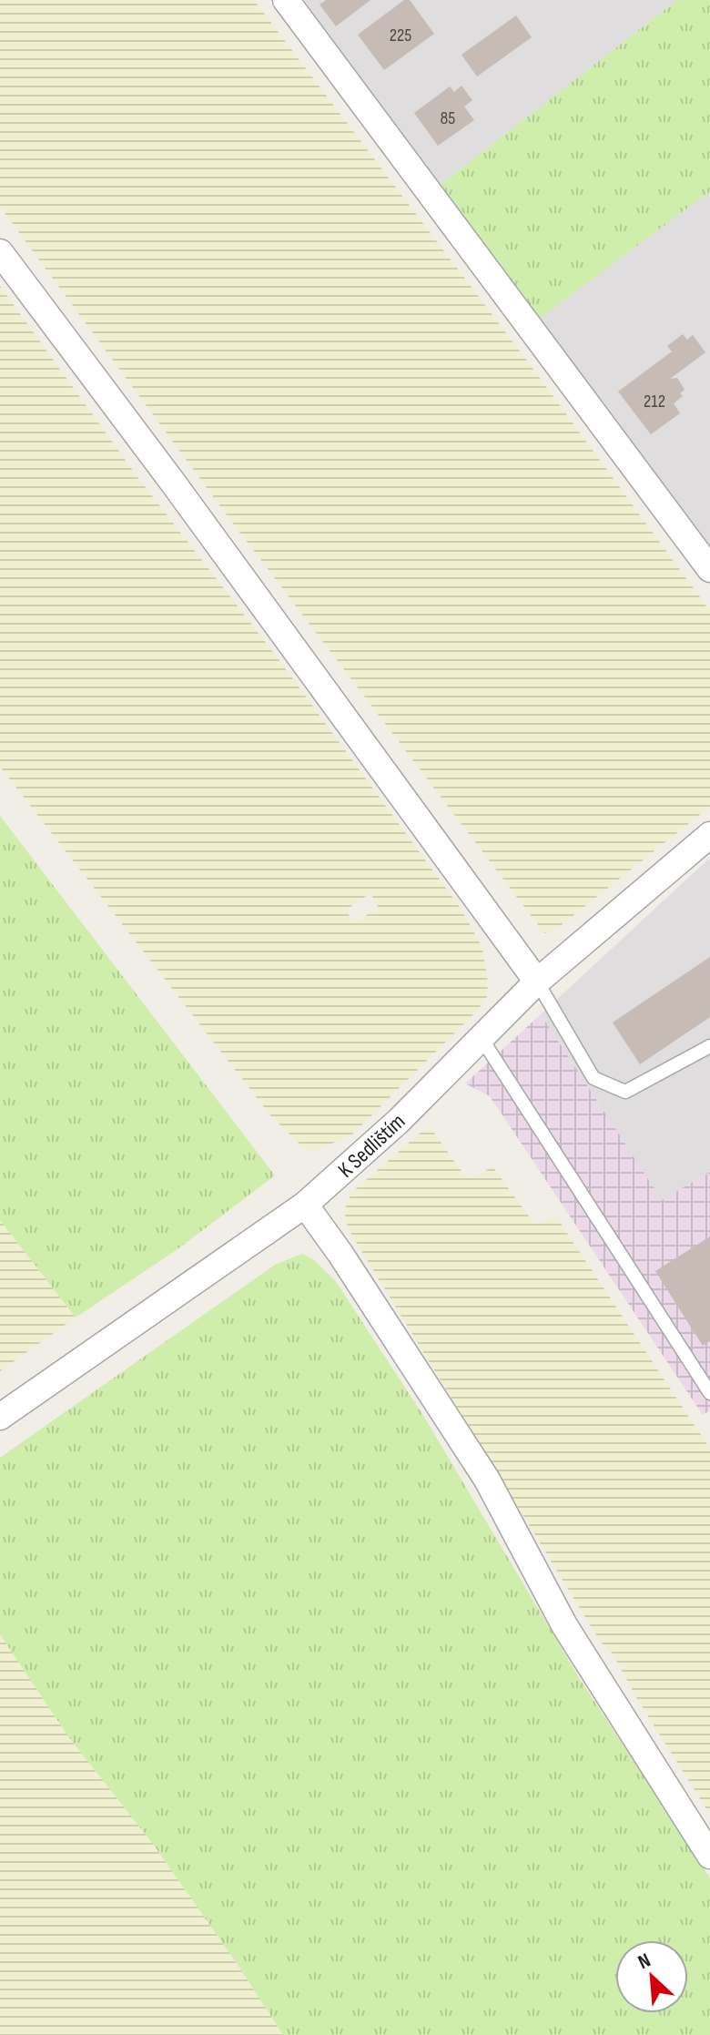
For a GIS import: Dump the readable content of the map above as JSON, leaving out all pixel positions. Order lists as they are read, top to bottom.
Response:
{
  "streets": {
    "street": ["K Sedlištím"]
  },
  "house_numbers": ["225", "85", "212"],
  "north": "top left"
}
